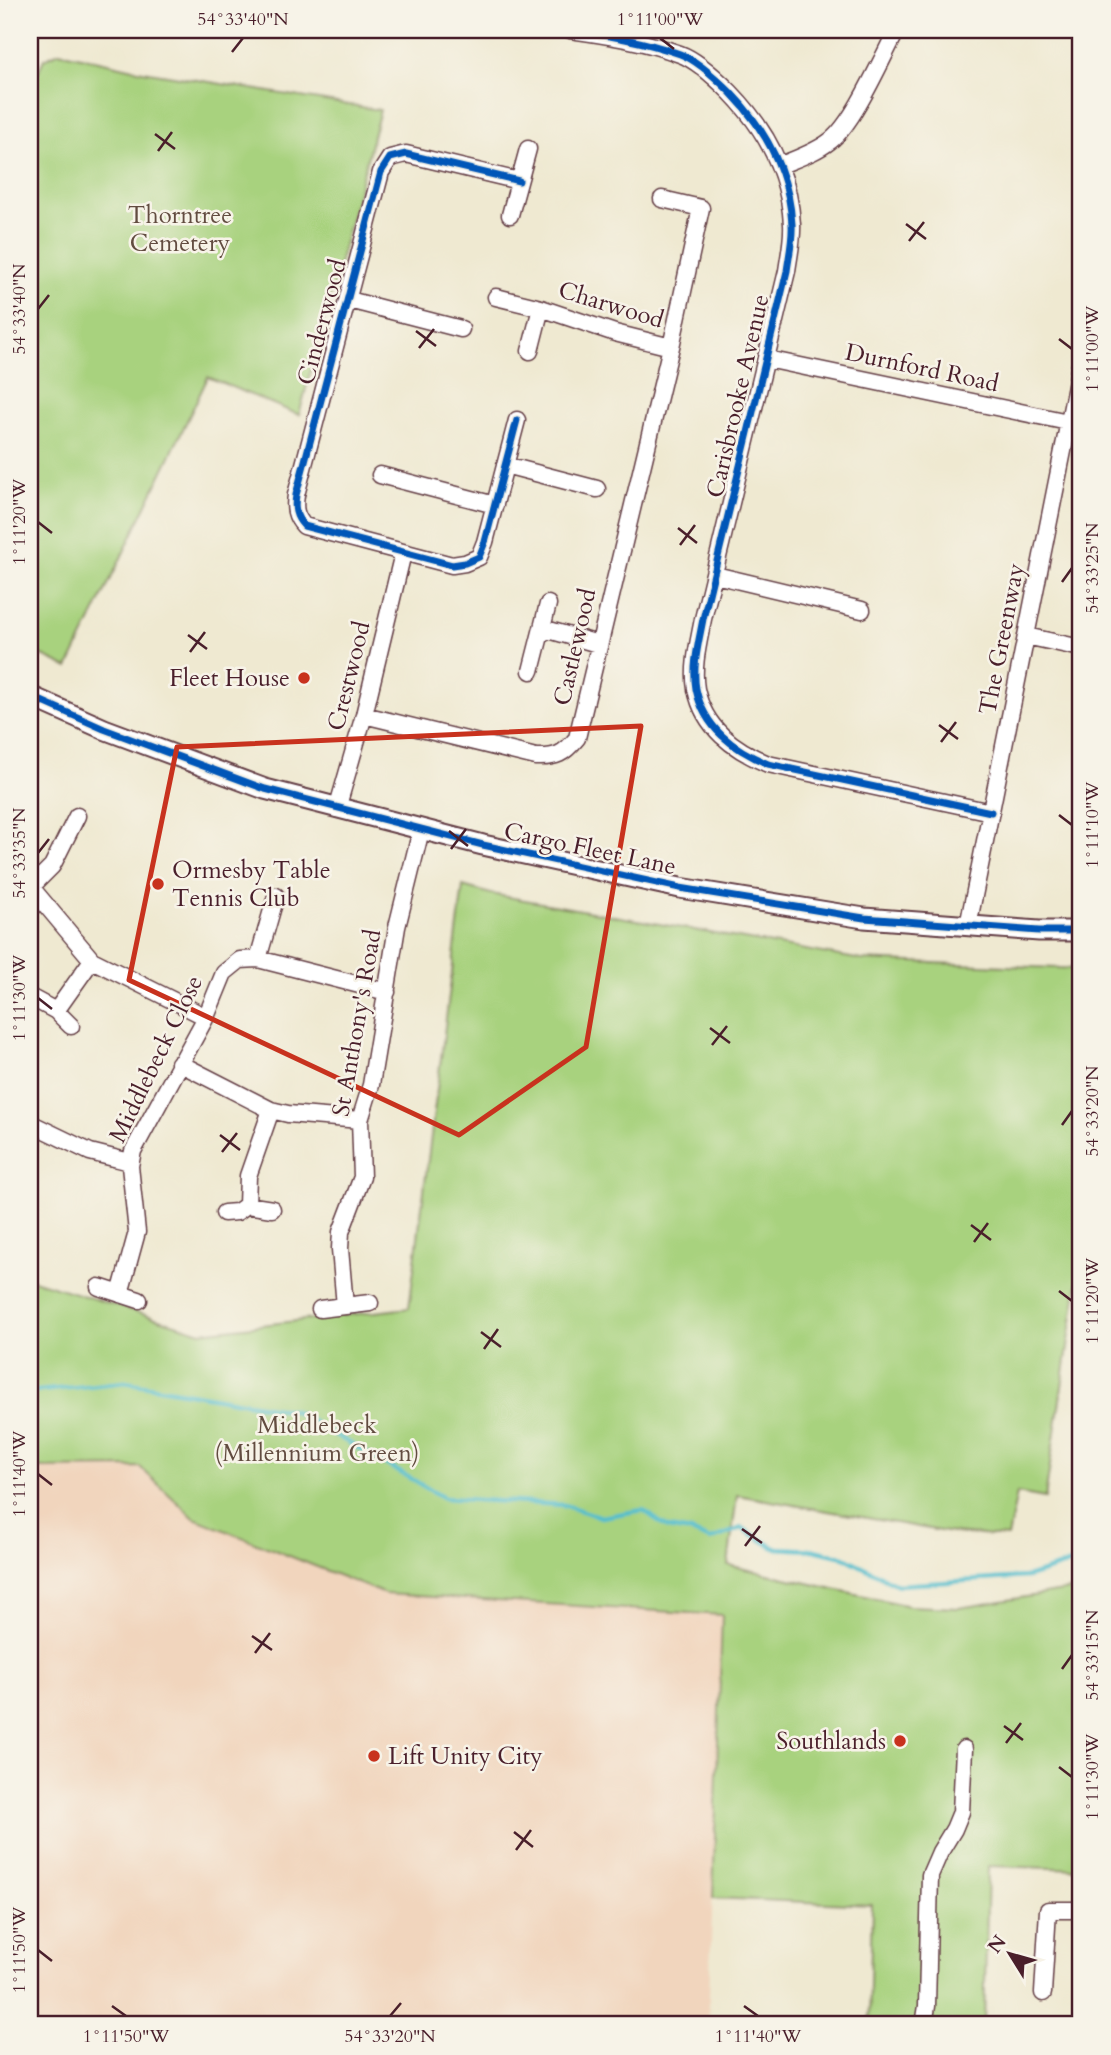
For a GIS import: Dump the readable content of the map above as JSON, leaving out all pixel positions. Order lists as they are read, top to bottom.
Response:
{
  "streets": {
    "main road": ["Cargo Fleet Lane"],
    "street": [
      "Charwood",
      "Cinderwood",
      "Durnford Road",
      "Carisbrooke Avenue",
      "The Greenway",
      "Castlewood",
      "Crestwood",
      "St Anthony's Road",
      "Middlebeck Close"
    ]
  },
  "crossings": [
    ["Charwood", "Castlewood"],
    ["Cinderwood", "Crestwood"],
    ["Durnford Road", "Carisbrooke Avenue"],
    ["Durnford Road", "The Greenway"],
    ["Carisbrooke Avenue", "The Greenway"],
    ["The Greenway", "Cargo Fleet Lane"],
    ["Castlewood", "Crestwood"],
    ["Crestwood", "Cargo Fleet Lane"],
    ["Cargo Fleet Lane", "St Anthony's Road"]
  ],
  "parks": ["Thorntree Cemetery", "Middlebeck (Millennium Green)"],
  "places": [
    "Fleet House",
    "Ormesby Table Tennis Club",
    "Southlands",
    "Lift Unity City"
  ],
  "north": "top left",
  "coordinates": [
    "54°33'40\"N",
    "1°11'00\"W",
    "1°11'20\"W",
    "54°33'25\"N",
    "1°11'10\"W",
    "54°33'35\"N",
    "1°11'30\"W",
    "54°33'20\"N",
    "1°11'40\"W",
    "54°33'15\"N",
    "1°11'50\"W"
  ]
}
